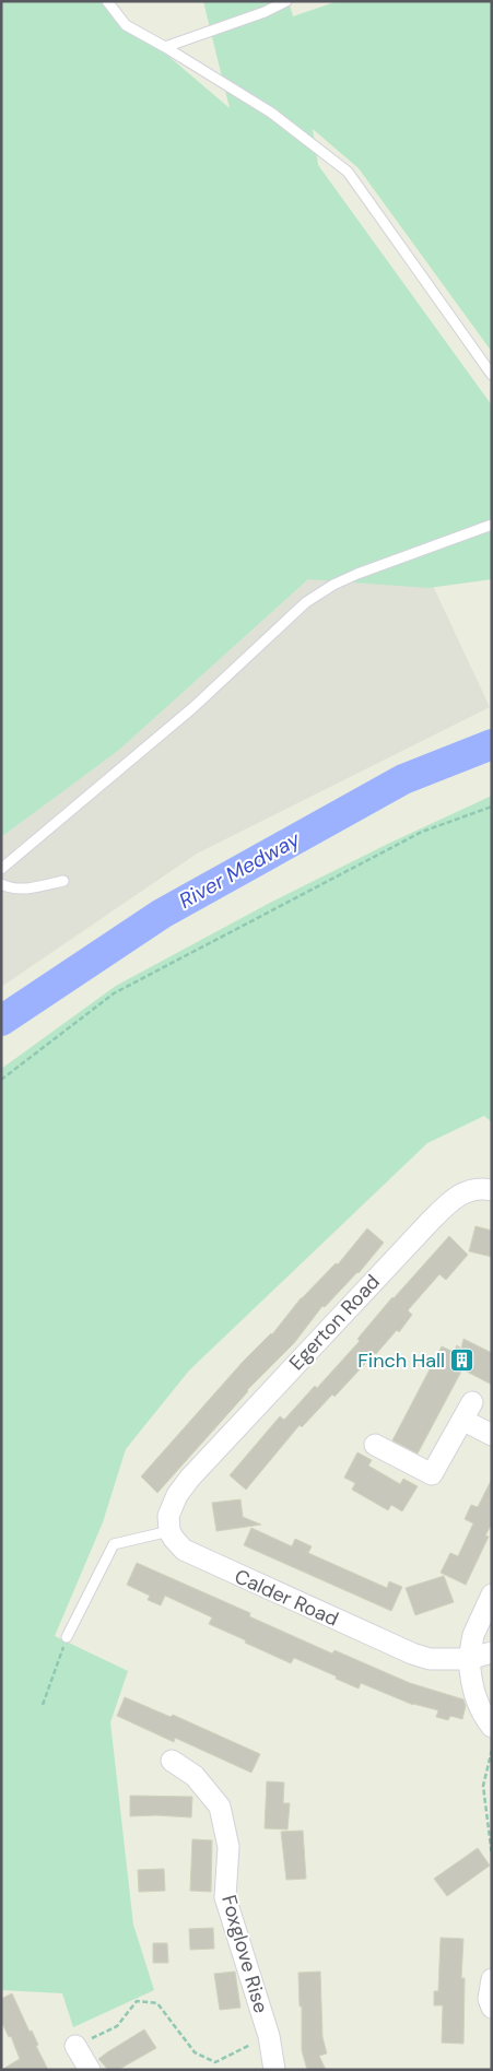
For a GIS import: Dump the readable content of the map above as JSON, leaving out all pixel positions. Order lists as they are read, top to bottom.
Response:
{
  "streets": {
    "street": ["Egerton Road", "Calder Road", "Foxglove Rise"]
  },
  "crossings": [
    ["Egerton Road", "Calder Road"]
  ],
  "water": ["River Medway"],
  "places": {
    "building": ["Finch Hall"]
  }
}
